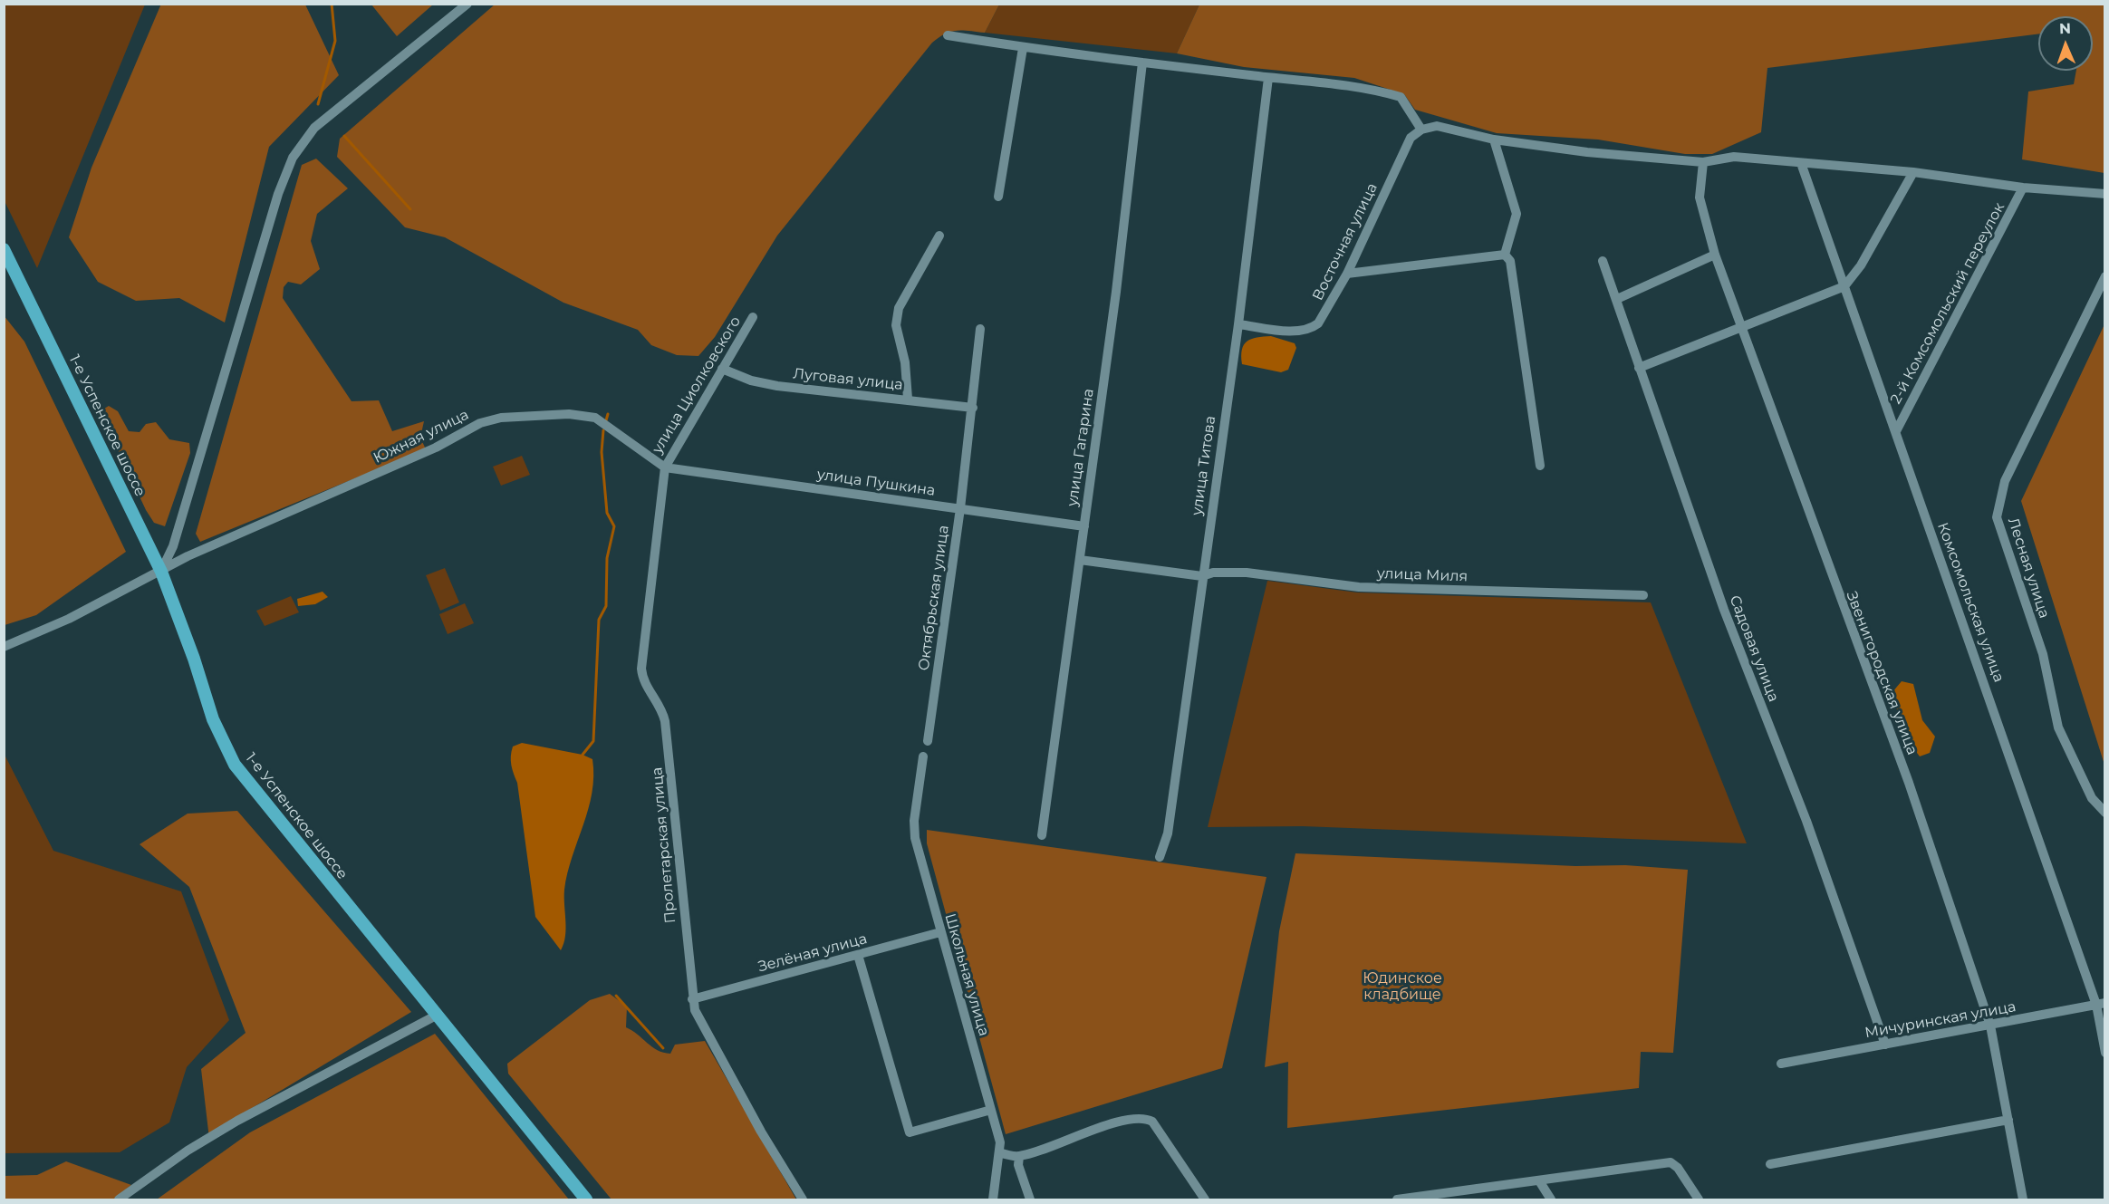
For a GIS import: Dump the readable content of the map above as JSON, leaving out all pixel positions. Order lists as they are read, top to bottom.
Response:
{
  "streets": {
    "main road": ["1-е Успенское шоссе"],
    "street": [
      "Восточная улица",
      "2-й Комсомольский переулок",
      "Луговая улица",
      "улица Циолковского",
      "Южная улица",
      "улица Гагарина",
      "улица Титова",
      "улица Пушкина",
      "Лесная улица",
      "улица Миля",
      "Октябрьская улица",
      "Комсомольская улица",
      "Садовая улица",
      "Звенигородская улица",
      "Пролетарская улица",
      "Зелёная улица",
      "Школьная улица",
      "Мичуринская улица"
    ]
  },
  "crossings": [
    ["Восточная улица", "улица Титова"],
    ["2-й Комсомольский переулок", "Комсомольская улица"],
    ["Луговая улица", "улица Циолковского"],
    ["Луговая улица", "Октябрьская улица"],
    ["улица Циолковского", "Южная улица"],
    ["улица Циолковского", "улица Пушкина"],
    ["улица Циолковского", "Пролетарская улица"],
    ["1-е Успенское шоссе", "Южная улица"],
    ["Южная улица", "улица Пушкина"],
    ["Южная улица", "Пролетарская улица"],
    ["улица Гагарина", "улица Пушкина"],
    ["улица Титова", "улица Миля"],
    ["улица Пушкина", "Октябрьская улица"],
    ["улица Пушкина", "Пролетарская улица"],
    ["Комсомольская улица", "Мичуринская улица"],
    ["Садовая улица", "Мичуринская улица"],
    ["Звенигородская улица", "Мичуринская улица"],
    ["Пролетарская улица", "Зелёная улица"],
    ["Зелёная улица", "Школьная улица"]
  ],
  "parks": ["Юдинское кладбище"],
  "north": "top"
}
